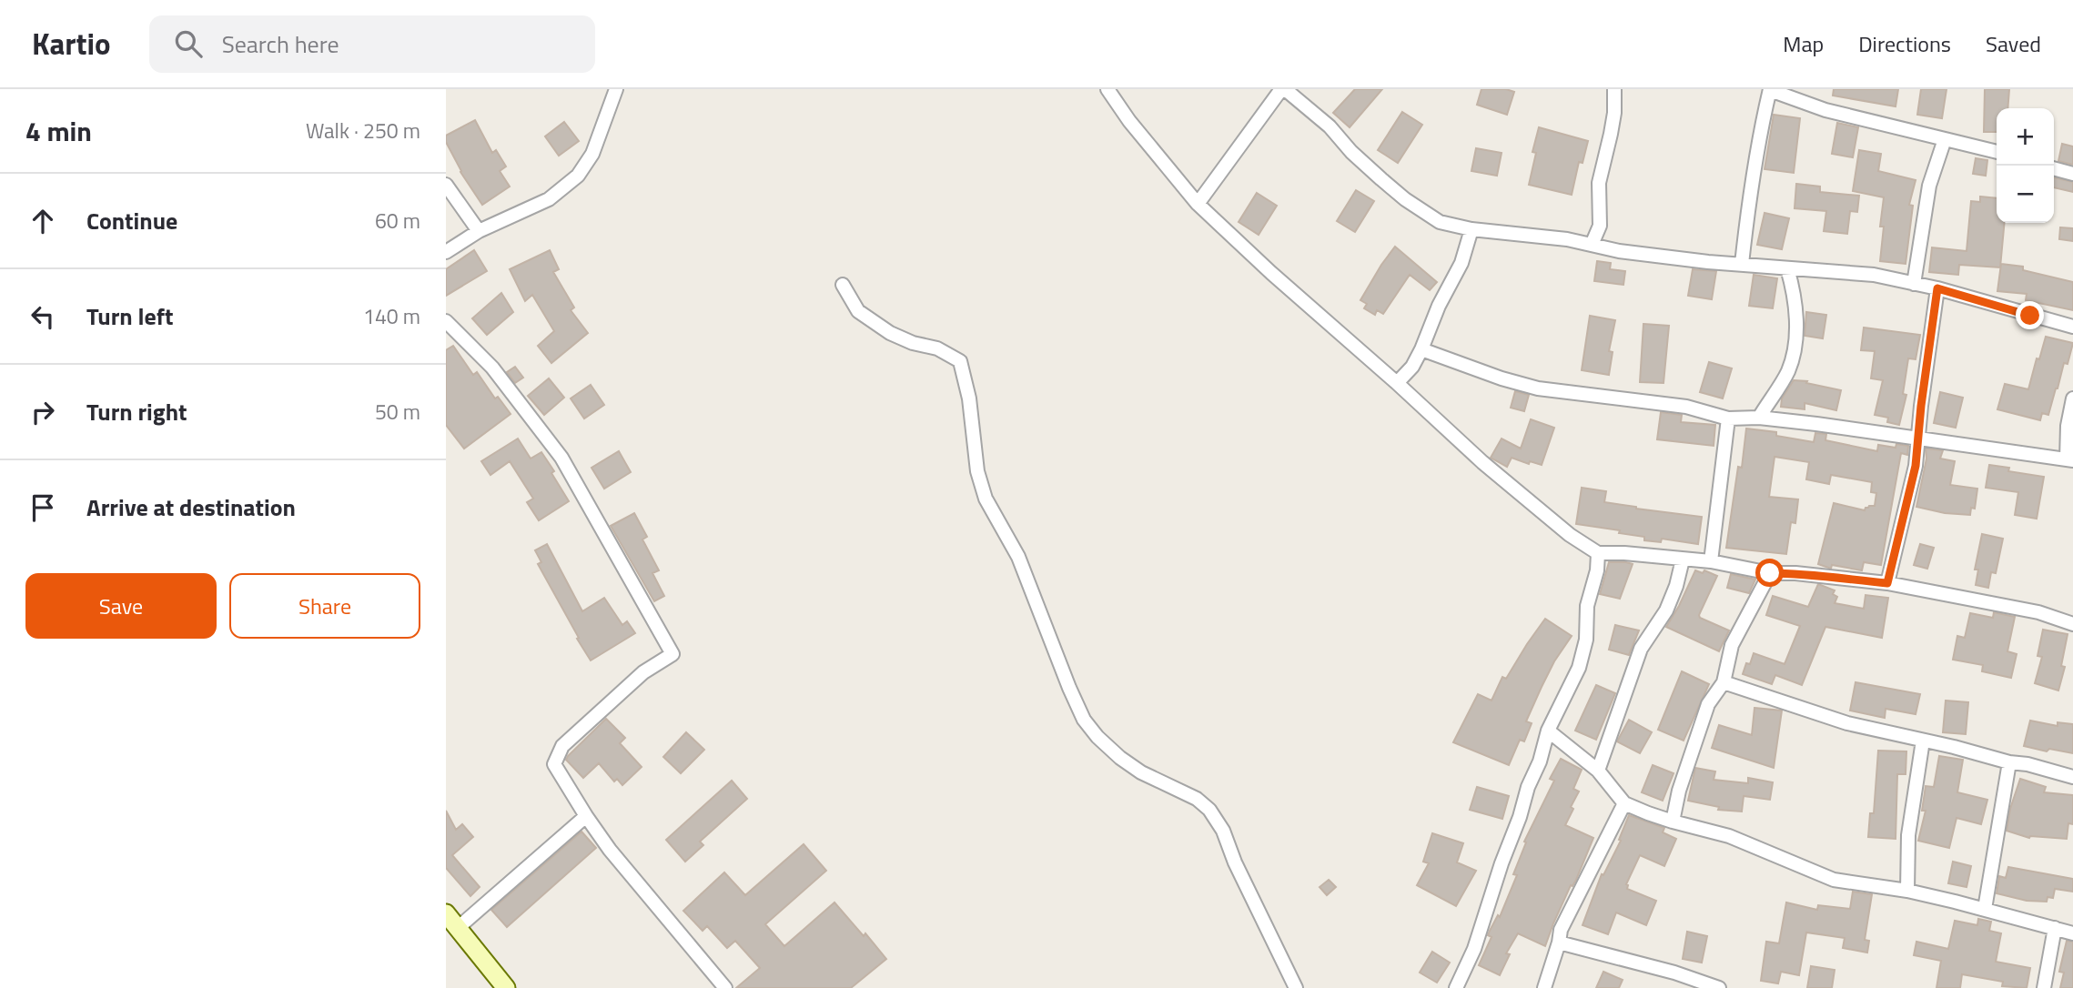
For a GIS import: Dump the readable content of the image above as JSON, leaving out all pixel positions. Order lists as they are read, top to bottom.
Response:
{
  "page": {
    "header": "Kartio",
    "search": "Search here",
    "nav": ["Map", "Directions", "Saved"],
    "heading": ["4 min", "Walk · 250 m"],
    "map_buttons": ["+", "−"],
    "list": [
      ["Continue", "60 m"],
      ["Turn left", "140 m"],
      ["Turn right", "50 m"],
      "Arrive at destination"
    ],
    "buttons": ["Save", "Share"]
  }
}
